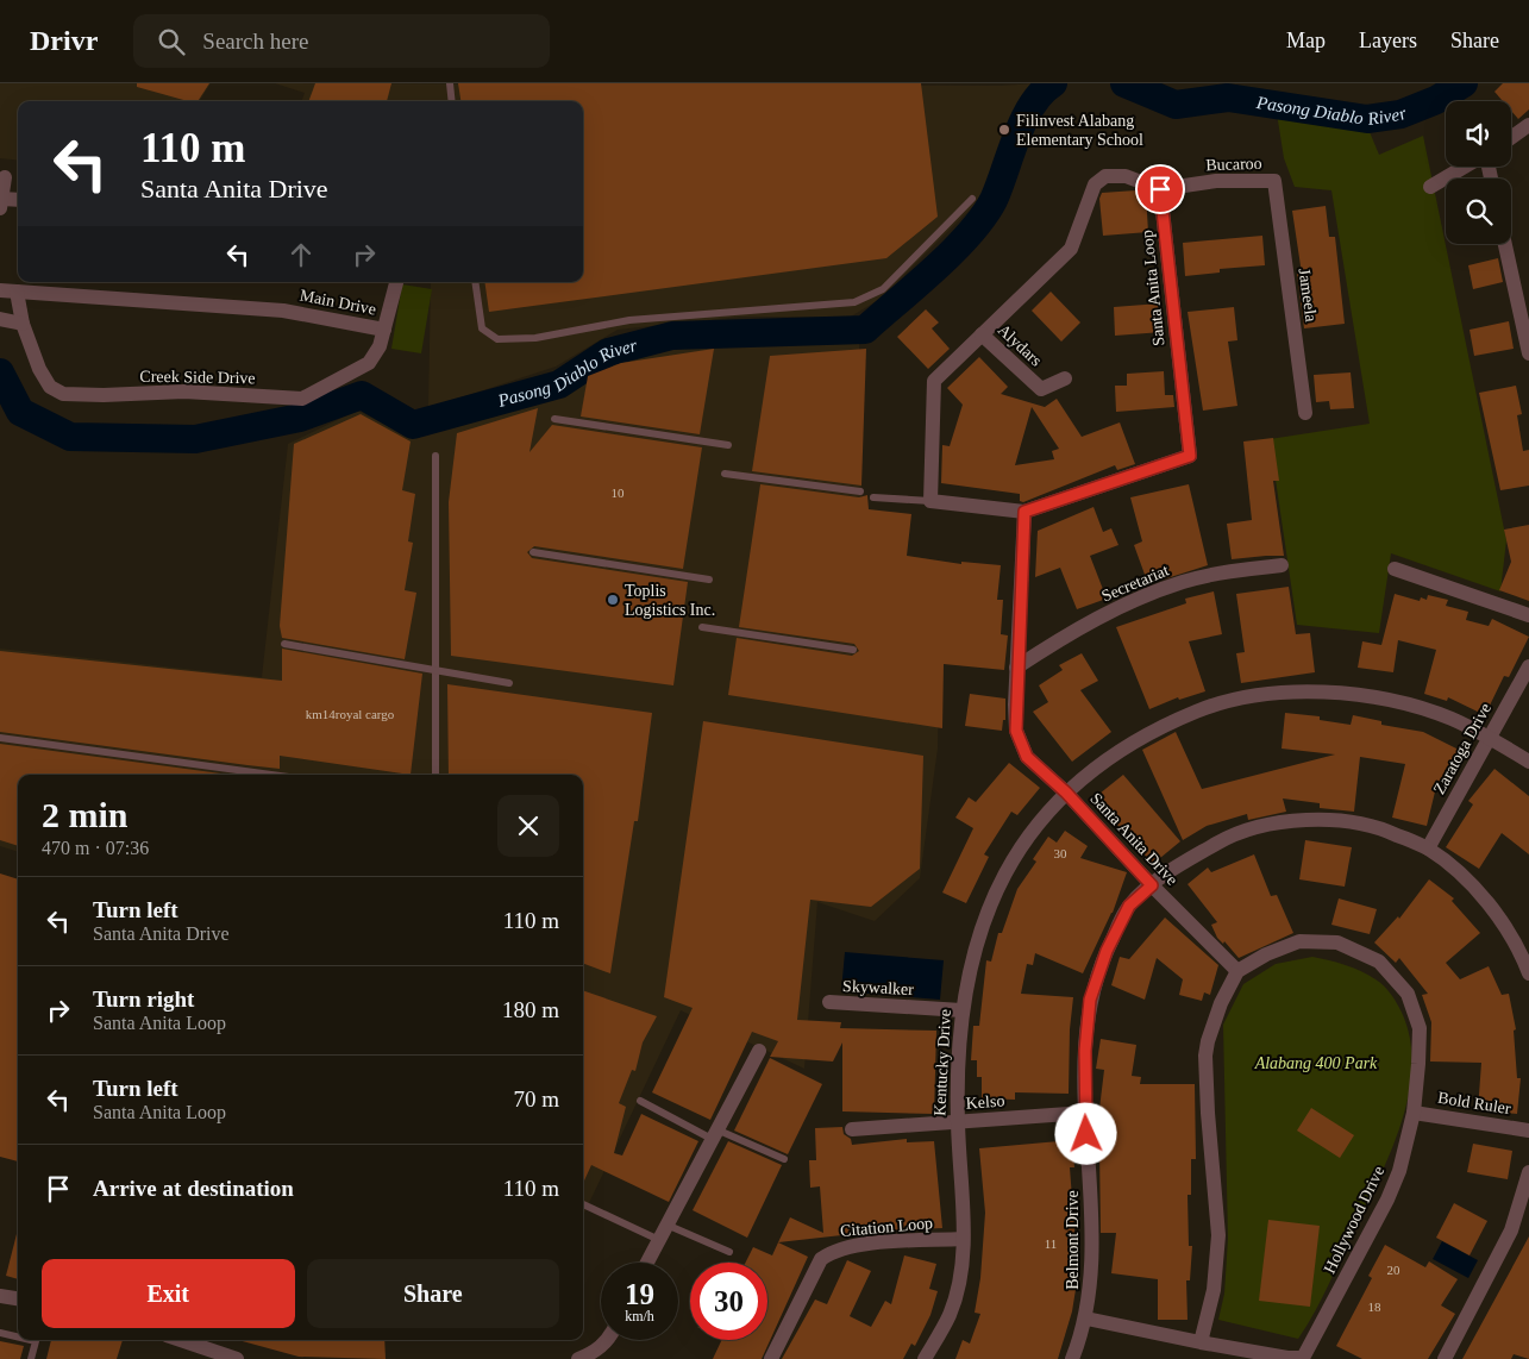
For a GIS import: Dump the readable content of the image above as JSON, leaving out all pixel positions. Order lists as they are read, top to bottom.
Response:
{
  "streets": {
    "street": [
      "Bucaroo",
      "Santa Anita Loop",
      "Jameela",
      "Main Drive",
      "Alydars",
      "Creek Side Drive",
      "Secretariat",
      "Zaratoga Drive",
      "Santa Anita Drive",
      "Skywalker",
      "Kentucky Drive",
      "Kelso",
      "Bold Ruler",
      "Hollywood Drive",
      "Citation Loop",
      "Belmont Drive"
    ]
  },
  "crossings": [
    ["Bucaroo", "Santa Anita Loop"],
    ["Bucaroo", "Jameela"],
    ["Santa Anita Loop", "Santa Anita Drive"],
    ["Main Drive", "Creek Side Drive"],
    ["Secretariat", "Santa Anita Drive"],
    ["Zaratoga Drive", "Kentucky Drive"],
    ["Zaratoga Drive", "Belmont Drive"],
    ["Santa Anita Drive", "Kentucky Drive"],
    ["Santa Anita Drive", "Hollywood Drive"],
    ["Santa Anita Drive", "Belmont Drive"],
    ["Skywalker", "Kentucky Drive"],
    ["Kentucky Drive", "Kelso"],
    ["Kentucky Drive", "Citation Loop"],
    ["Kelso", "Belmont Drive"],
    ["Bold Ruler", "Hollywood Drive"],
    ["Hollywood Drive", "Belmont Drive"]
  ],
  "water": ["Pasong Diablo River"],
  "parks": ["Alabang 400 Park"],
  "places": ["Filinvest Alabang Elementary School", "Toplis Logistics Inc."],
  "house_numbers": [
    "10",
    "km14royal cargo",
    "30",
    "11",
    "20",
    "18"
  ],
  "page": {
    "header": "Drivr",
    "search": "Search here",
    "nav": ["Map", "Layers", "Share"],
    "turn": ["110 m", "Santa Anita Drive"],
    "heading": ["2 min", "470 m · 07:36"],
    "list": [
      {
        "name": "Turn left",
        "note": "Santa Anita Drive",
        "value": "110 m"
      },
      {
        "name": "Turn right",
        "note": "Santa Anita Loop",
        "value": "180 m"
      },
      {
        "name": "Turn left",
        "note": "Santa Anita Loop",
        "value": "70 m"
      },
      {
        "name": "Arrive at destination",
        "value": "110 m"
      }
    ],
    "buttons": ["Exit", "Share"],
    "speed": "19 km/h",
    "limit": "30"
  }
}
